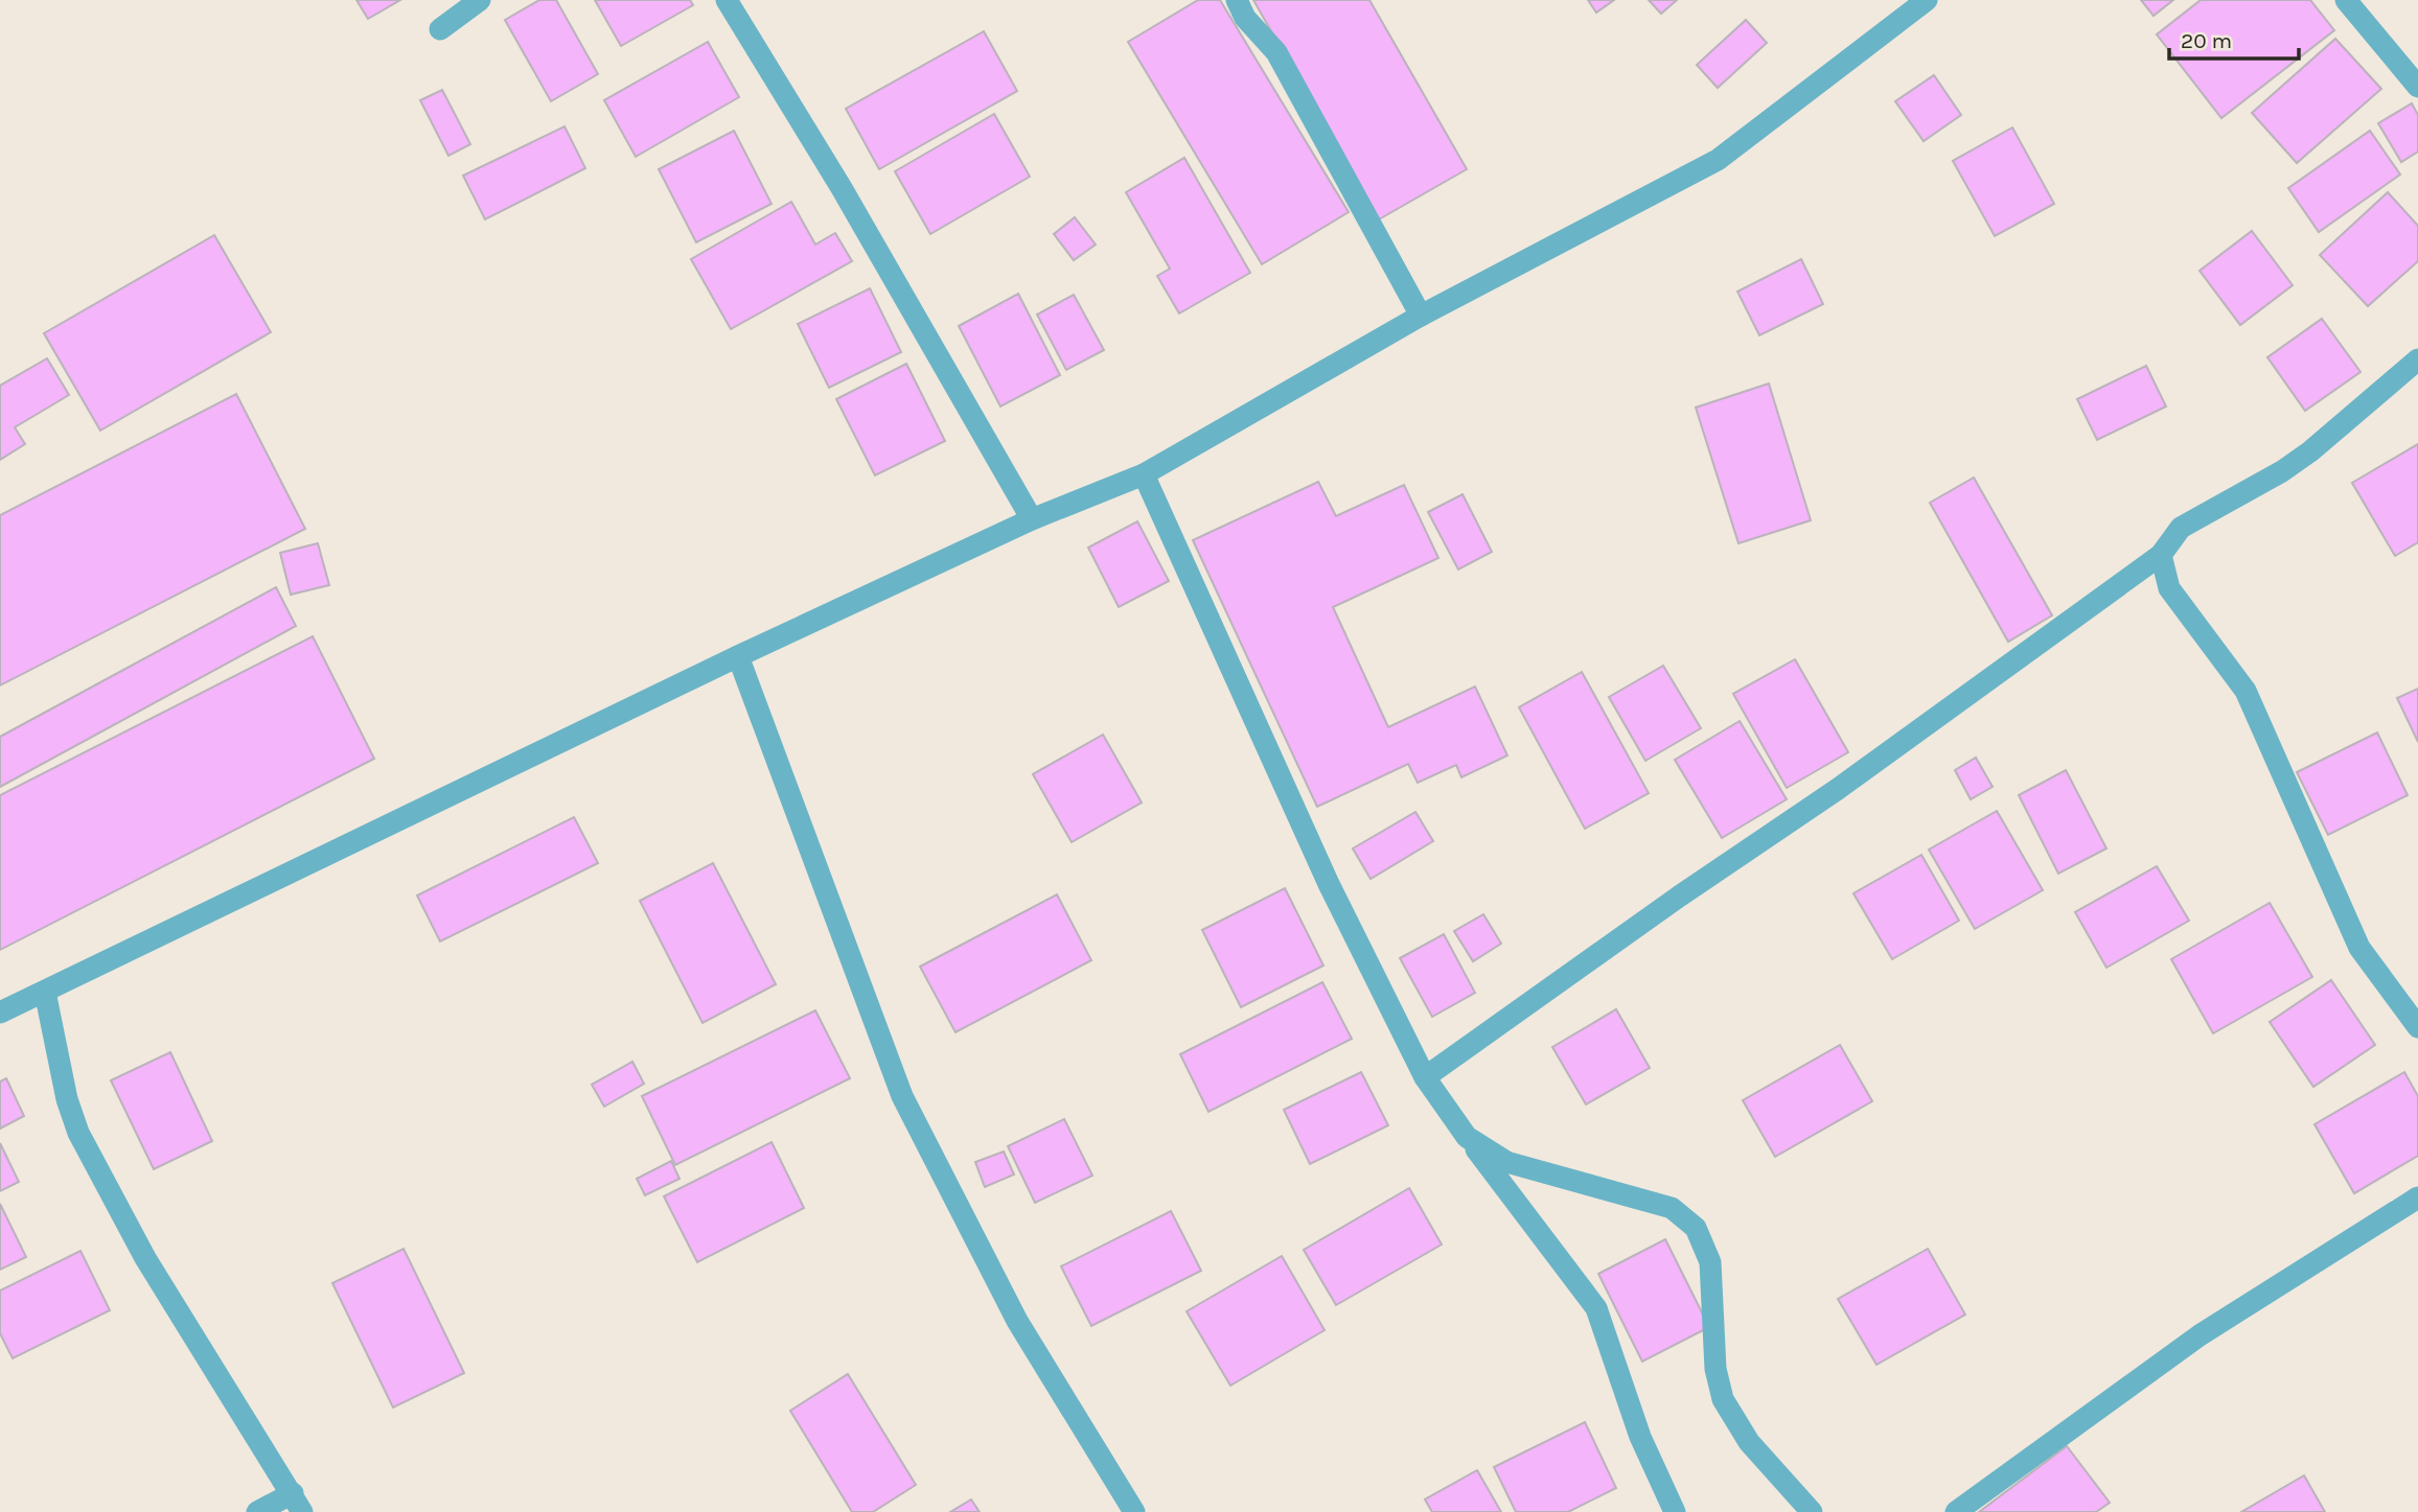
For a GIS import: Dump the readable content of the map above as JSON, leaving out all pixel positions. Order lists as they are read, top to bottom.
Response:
{
  "scale_bar": "20 m"
}
